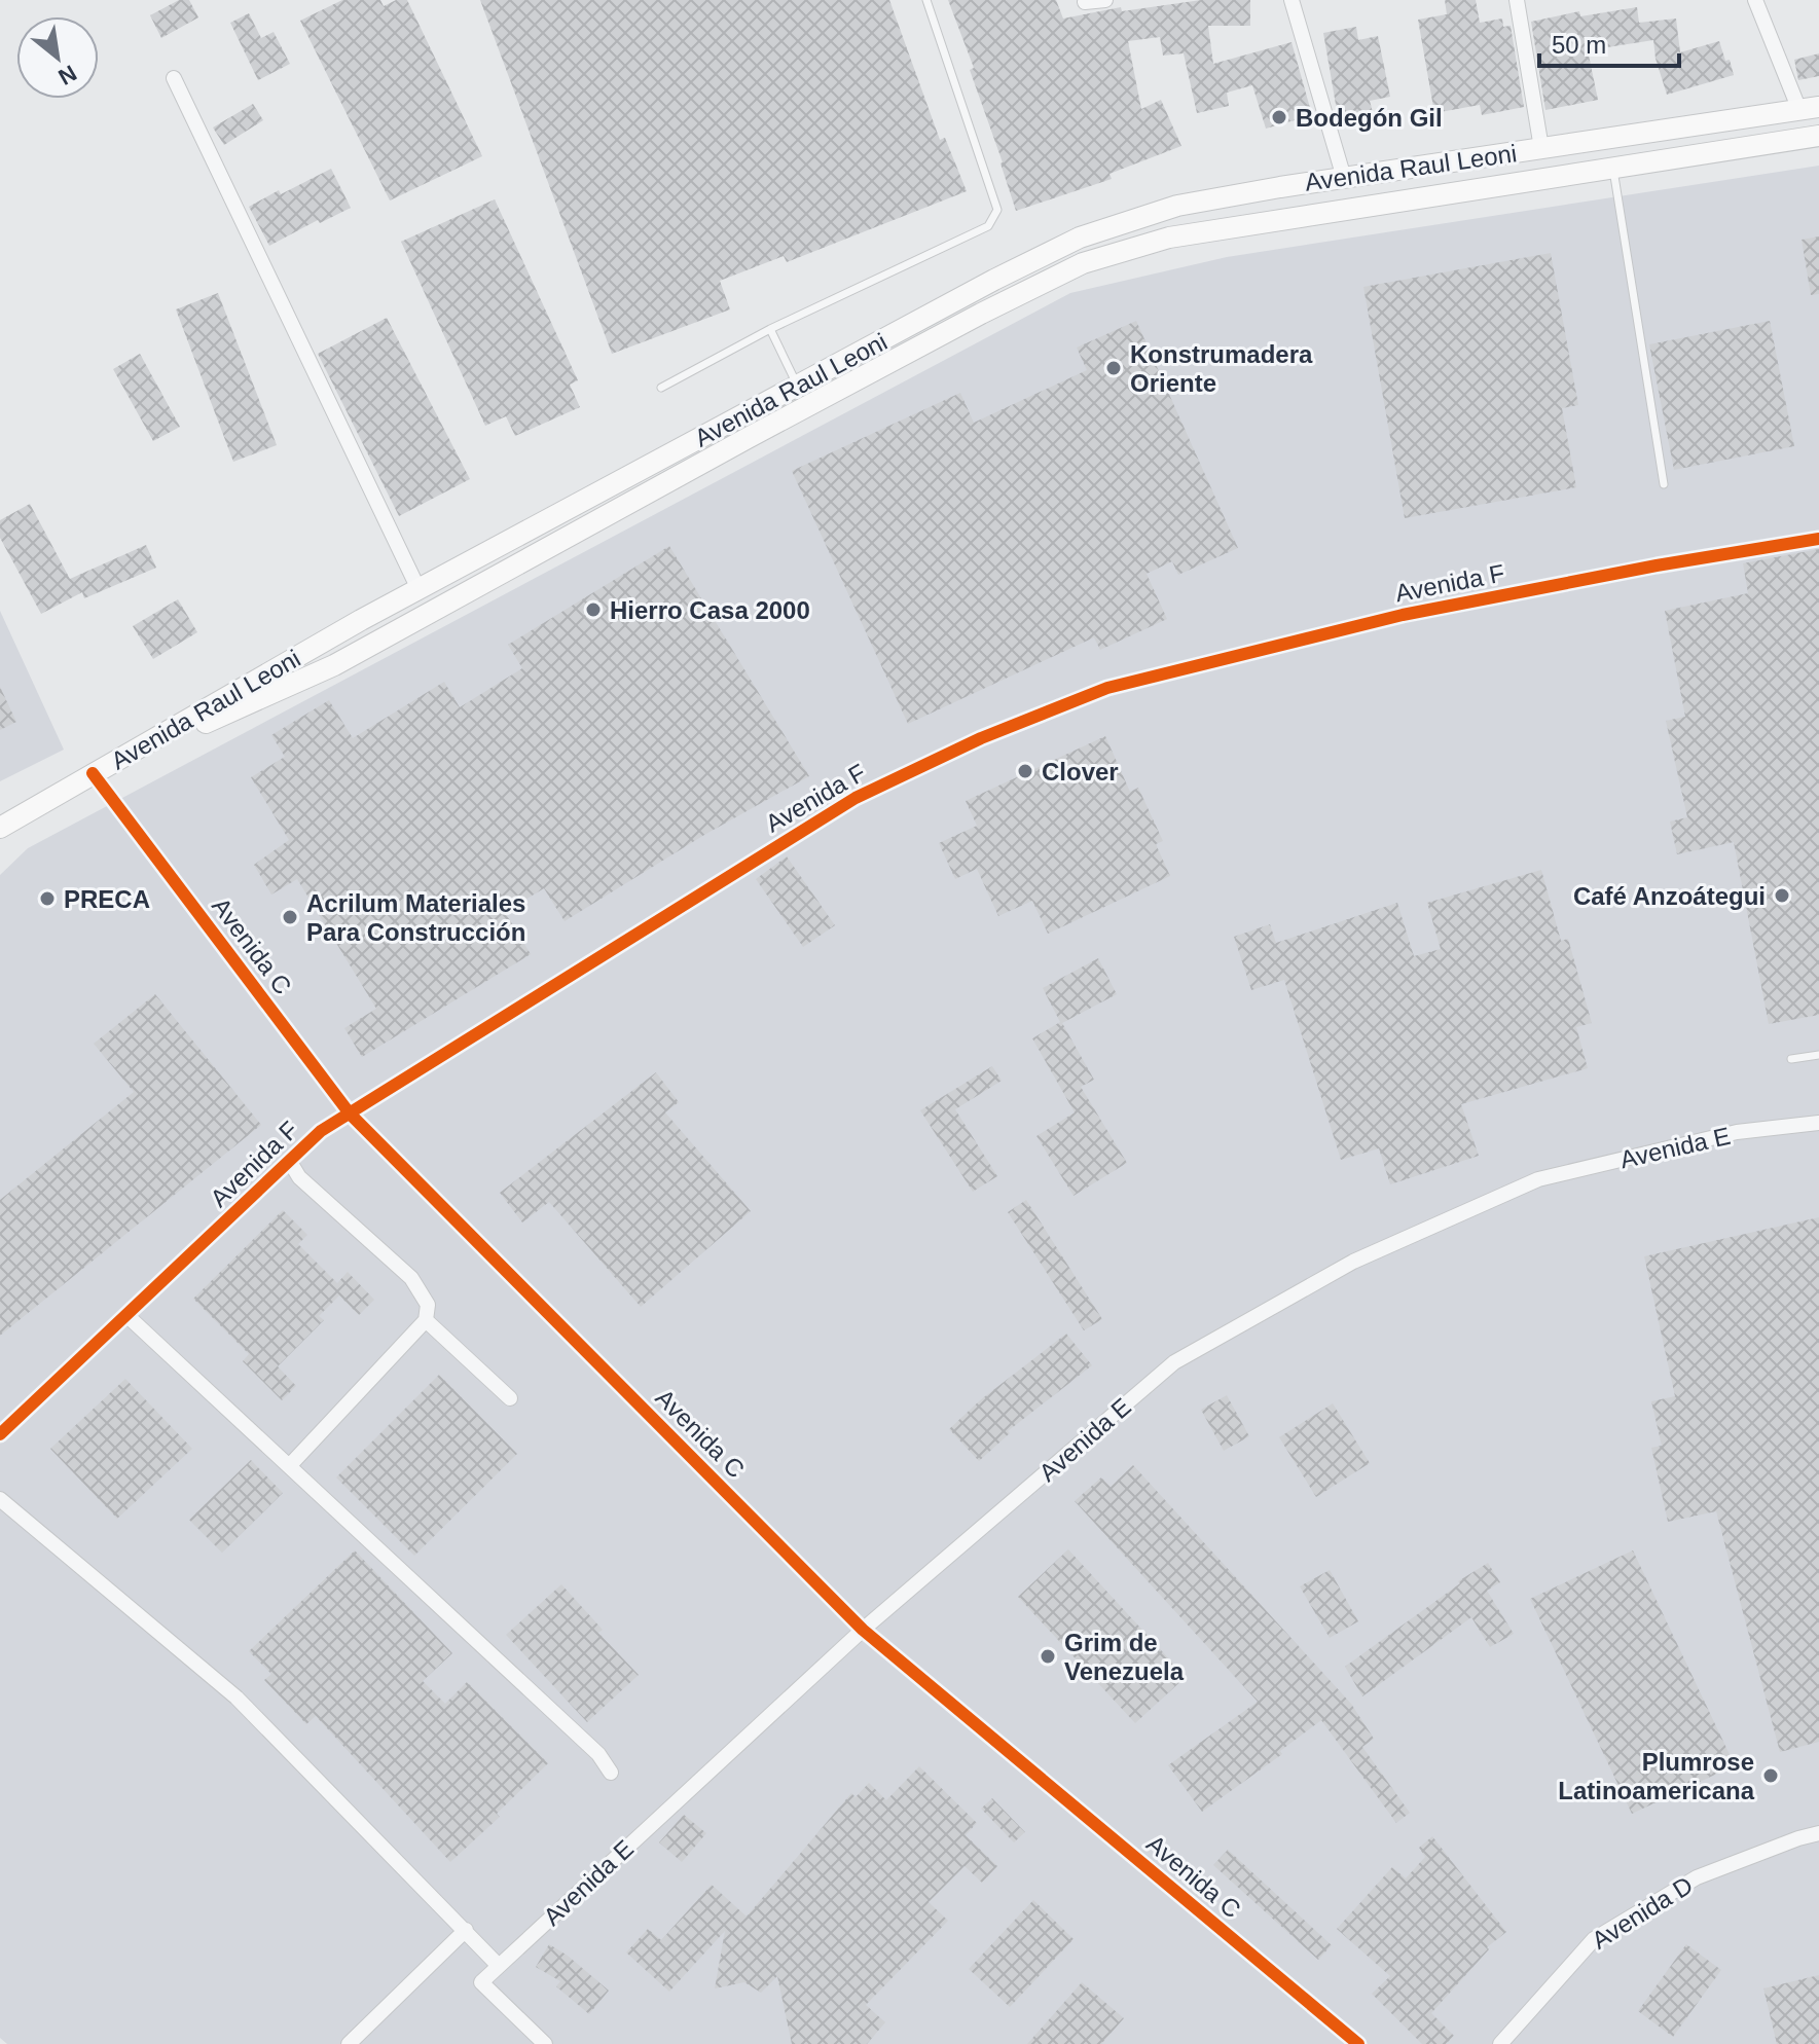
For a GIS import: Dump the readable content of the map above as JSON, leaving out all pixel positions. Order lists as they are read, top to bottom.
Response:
{
  "streets": {
    "main road": ["Avenida Raul Leoni"],
    "street": [
      "Avenida F",
      "Avenida C",
      "Avenida E",
      "Avenida D"
    ]
  },
  "crossings": [
    ["Avenida Raul Leoni", "Avenida C"],
    ["Avenida F", "Avenida C"],
    ["Avenida C", "Avenida E"]
  ],
  "places": [
    "Bodegón Gil",
    "Konstrumadera Oriente",
    "Hierro Casa 2000",
    "Clover",
    "Café Anzoátegui",
    "PRECA",
    "Acrilum Materiales Para Construcción",
    "Grim de Venezuela",
    "Plumrose Latinoamericana"
  ],
  "scale_bar": "50 m",
  "north": "bottom right"
}
